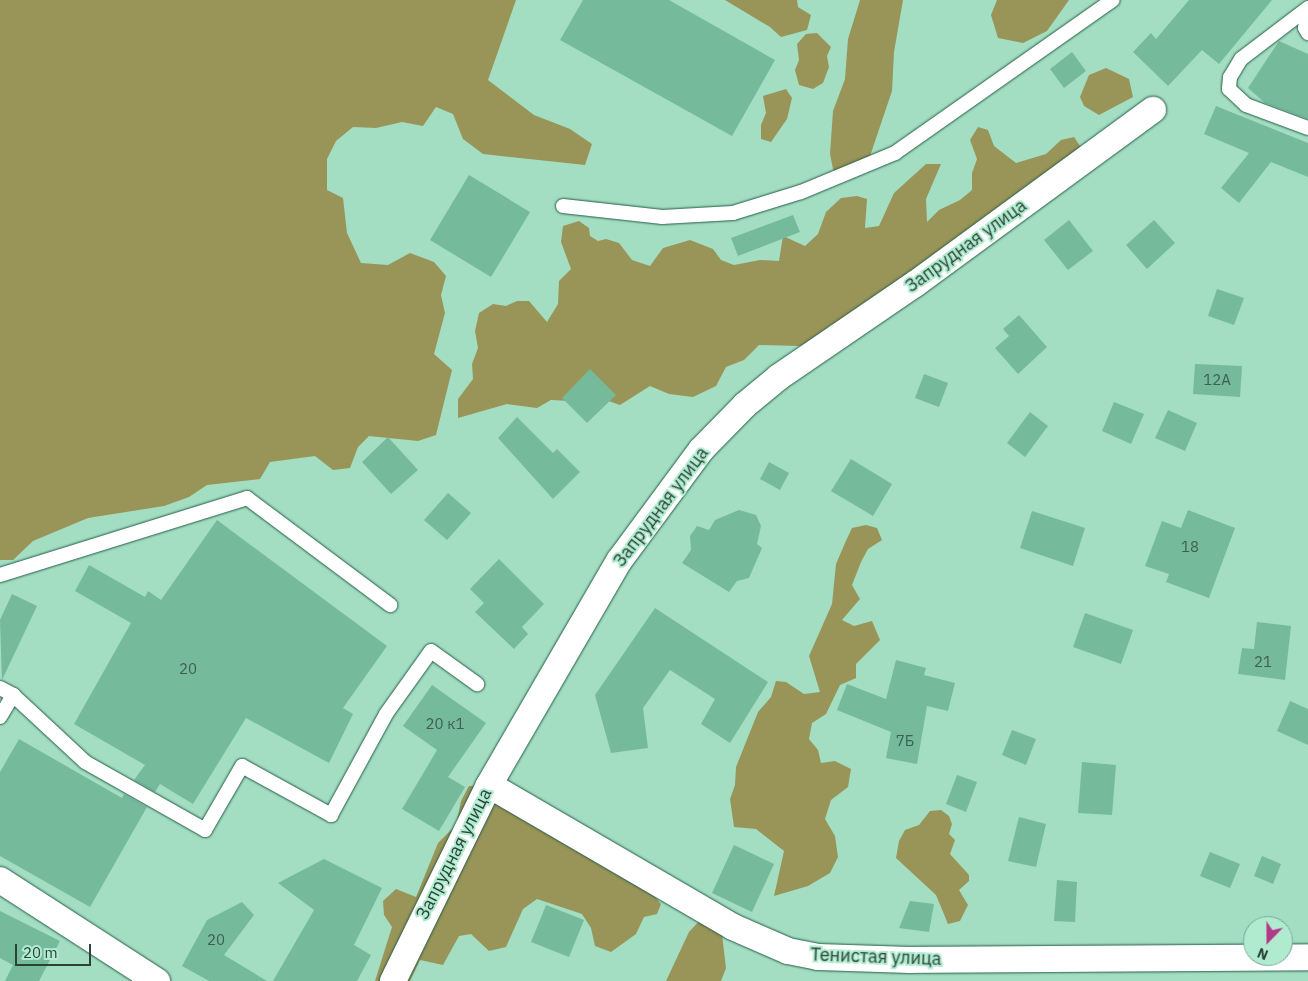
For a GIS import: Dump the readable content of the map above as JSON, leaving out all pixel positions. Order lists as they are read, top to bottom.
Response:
{
  "streets": {
    "street": ["Запрудная улица", "Тенистая улица"]
  },
  "crossings": [
    ["Запрудная улица", "Тенистая улица"]
  ],
  "house_numbers": [
    "12А",
    "18",
    "21",
    "20",
    "20 к1",
    "7Б",
    "20"
  ],
  "scale_bar": "20 m",
  "north": "bottom"
}
